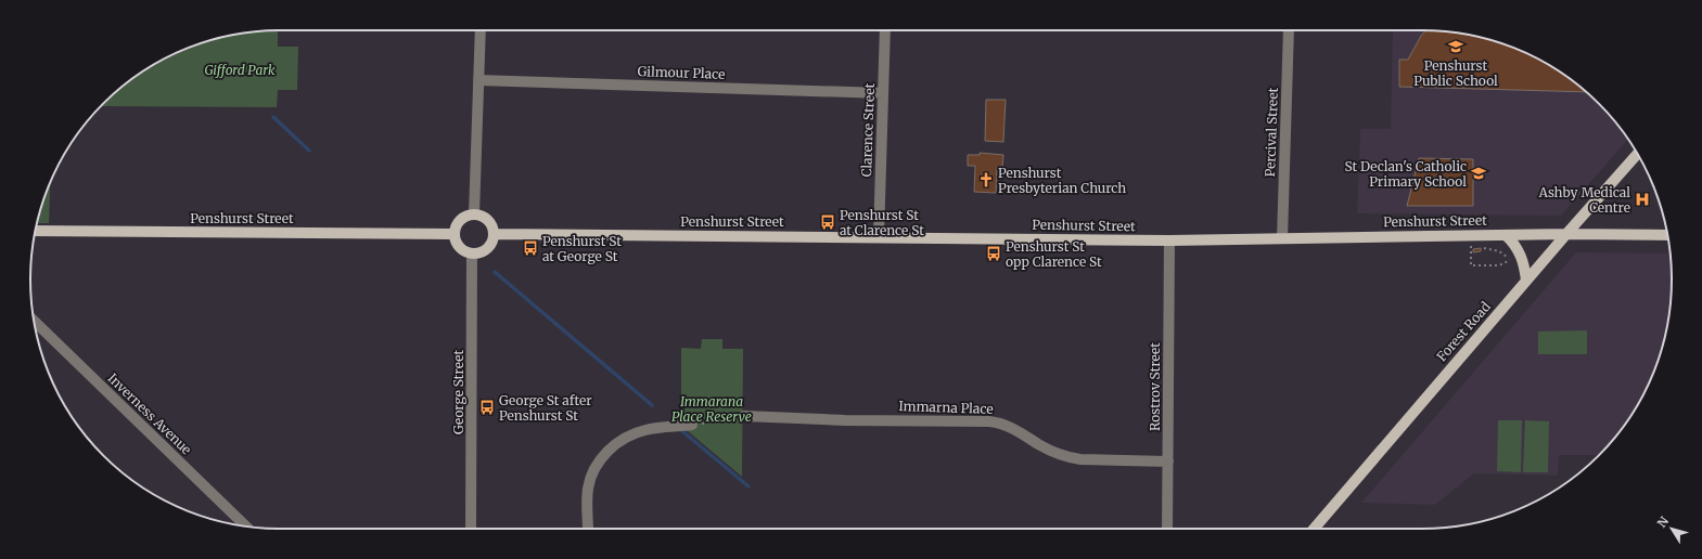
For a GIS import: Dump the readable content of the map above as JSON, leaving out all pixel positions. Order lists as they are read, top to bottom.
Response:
{
  "streets": {
    "main road": ["Penshurst Street", "Forest Road"],
    "street": [
      "Gilmour Place",
      "Clarence Street",
      "Percival Street",
      "Rostrov Street",
      "George Street",
      "Immarna Place",
      "Inverness Avenue"
    ]
  },
  "crossings": [
    ["Gilmour Place", "Clarence Street"],
    ["Clarence Street", "Penshurst Street"],
    ["Percival Street", "Penshurst Street"],
    ["Penshurst Street", "Forest Road"],
    ["Penshurst Street", "Rostrov Street"],
    ["Penshurst Street", "George Street"],
    ["Rostrov Street", "Immarna Place"]
  ],
  "parks": ["Gifford Park", "Immarana Place Reserve"],
  "places": {
    "school or university": ["Penshurst Public School", "St Declan's Catholic Primary School"],
    "church": ["Penshurst Presbyterian Church"],
    "hospital": ["Ashby Medical Centre"],
    "bus stop": [
      "Penshurst St at Clarence St",
      "Penshurst St at George St",
      "Penshurst St opp Clarence St",
      "George St after Penshurst St"
    ]
  },
  "north": "top left"
}
